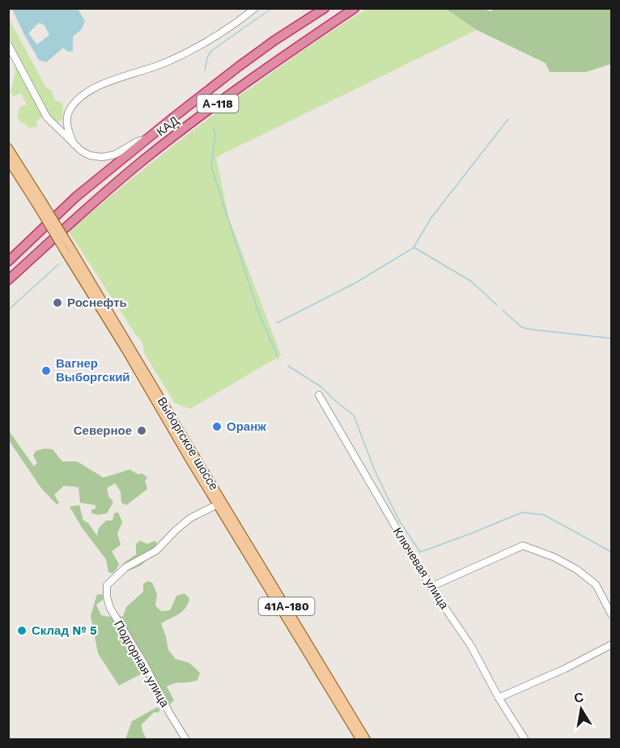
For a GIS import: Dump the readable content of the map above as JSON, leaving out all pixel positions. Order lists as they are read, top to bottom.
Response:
{
  "streets": {
    "highway": ["А-118", "КАД"],
    "main road": ["Выборгское шоссе", "41А-180"],
    "street": ["Ключевая улица", "Подгорная улица"]
  },
  "crossings": [
    ["Выборгское шоссе", "Подгорная улица"]
  ],
  "places": [
    "Роснефть",
    "Вагнер Выборгский",
    "Оранж",
    "Северное",
    "Склад № 5"
  ],
  "north": "top"
}
